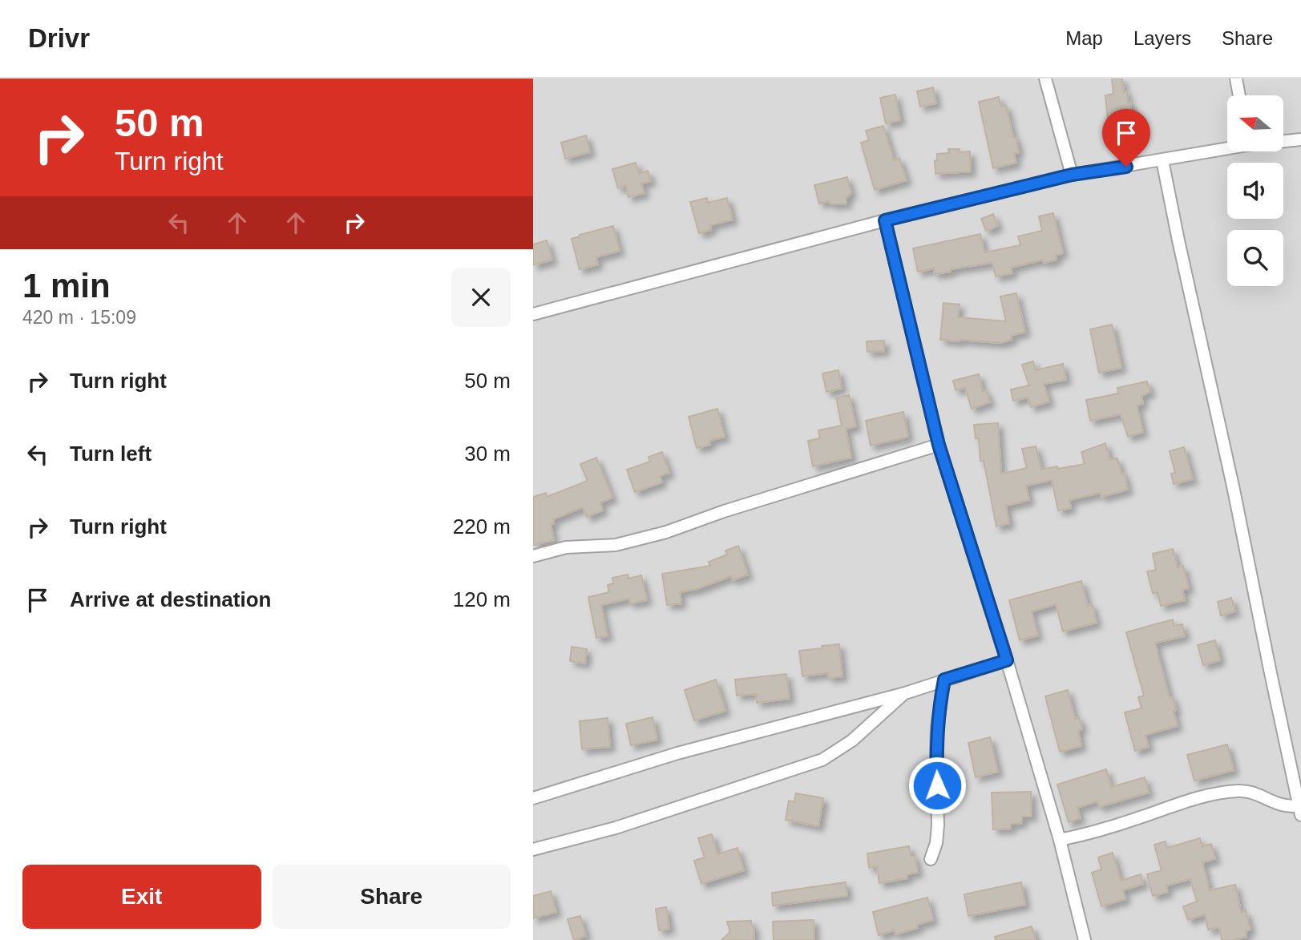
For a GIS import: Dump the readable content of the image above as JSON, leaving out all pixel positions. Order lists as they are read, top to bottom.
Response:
{
  "north": "left",
  "page": {
    "header": "Drivr",
    "nav": ["Map", "Layers", "Share"],
    "turn": ["50 m", "Turn right"],
    "heading": ["1 min", "420 m · 15:09"],
    "list": [
      {
        "name": "Turn right",
        "value": "50 m"
      },
      {
        "name": "Turn left",
        "value": "30 m"
      },
      {
        "name": "Turn right",
        "value": "220 m"
      },
      {
        "name": "Arrive at destination",
        "value": "120 m"
      }
    ],
    "buttons": ["Exit", "Share"]
  }
}
